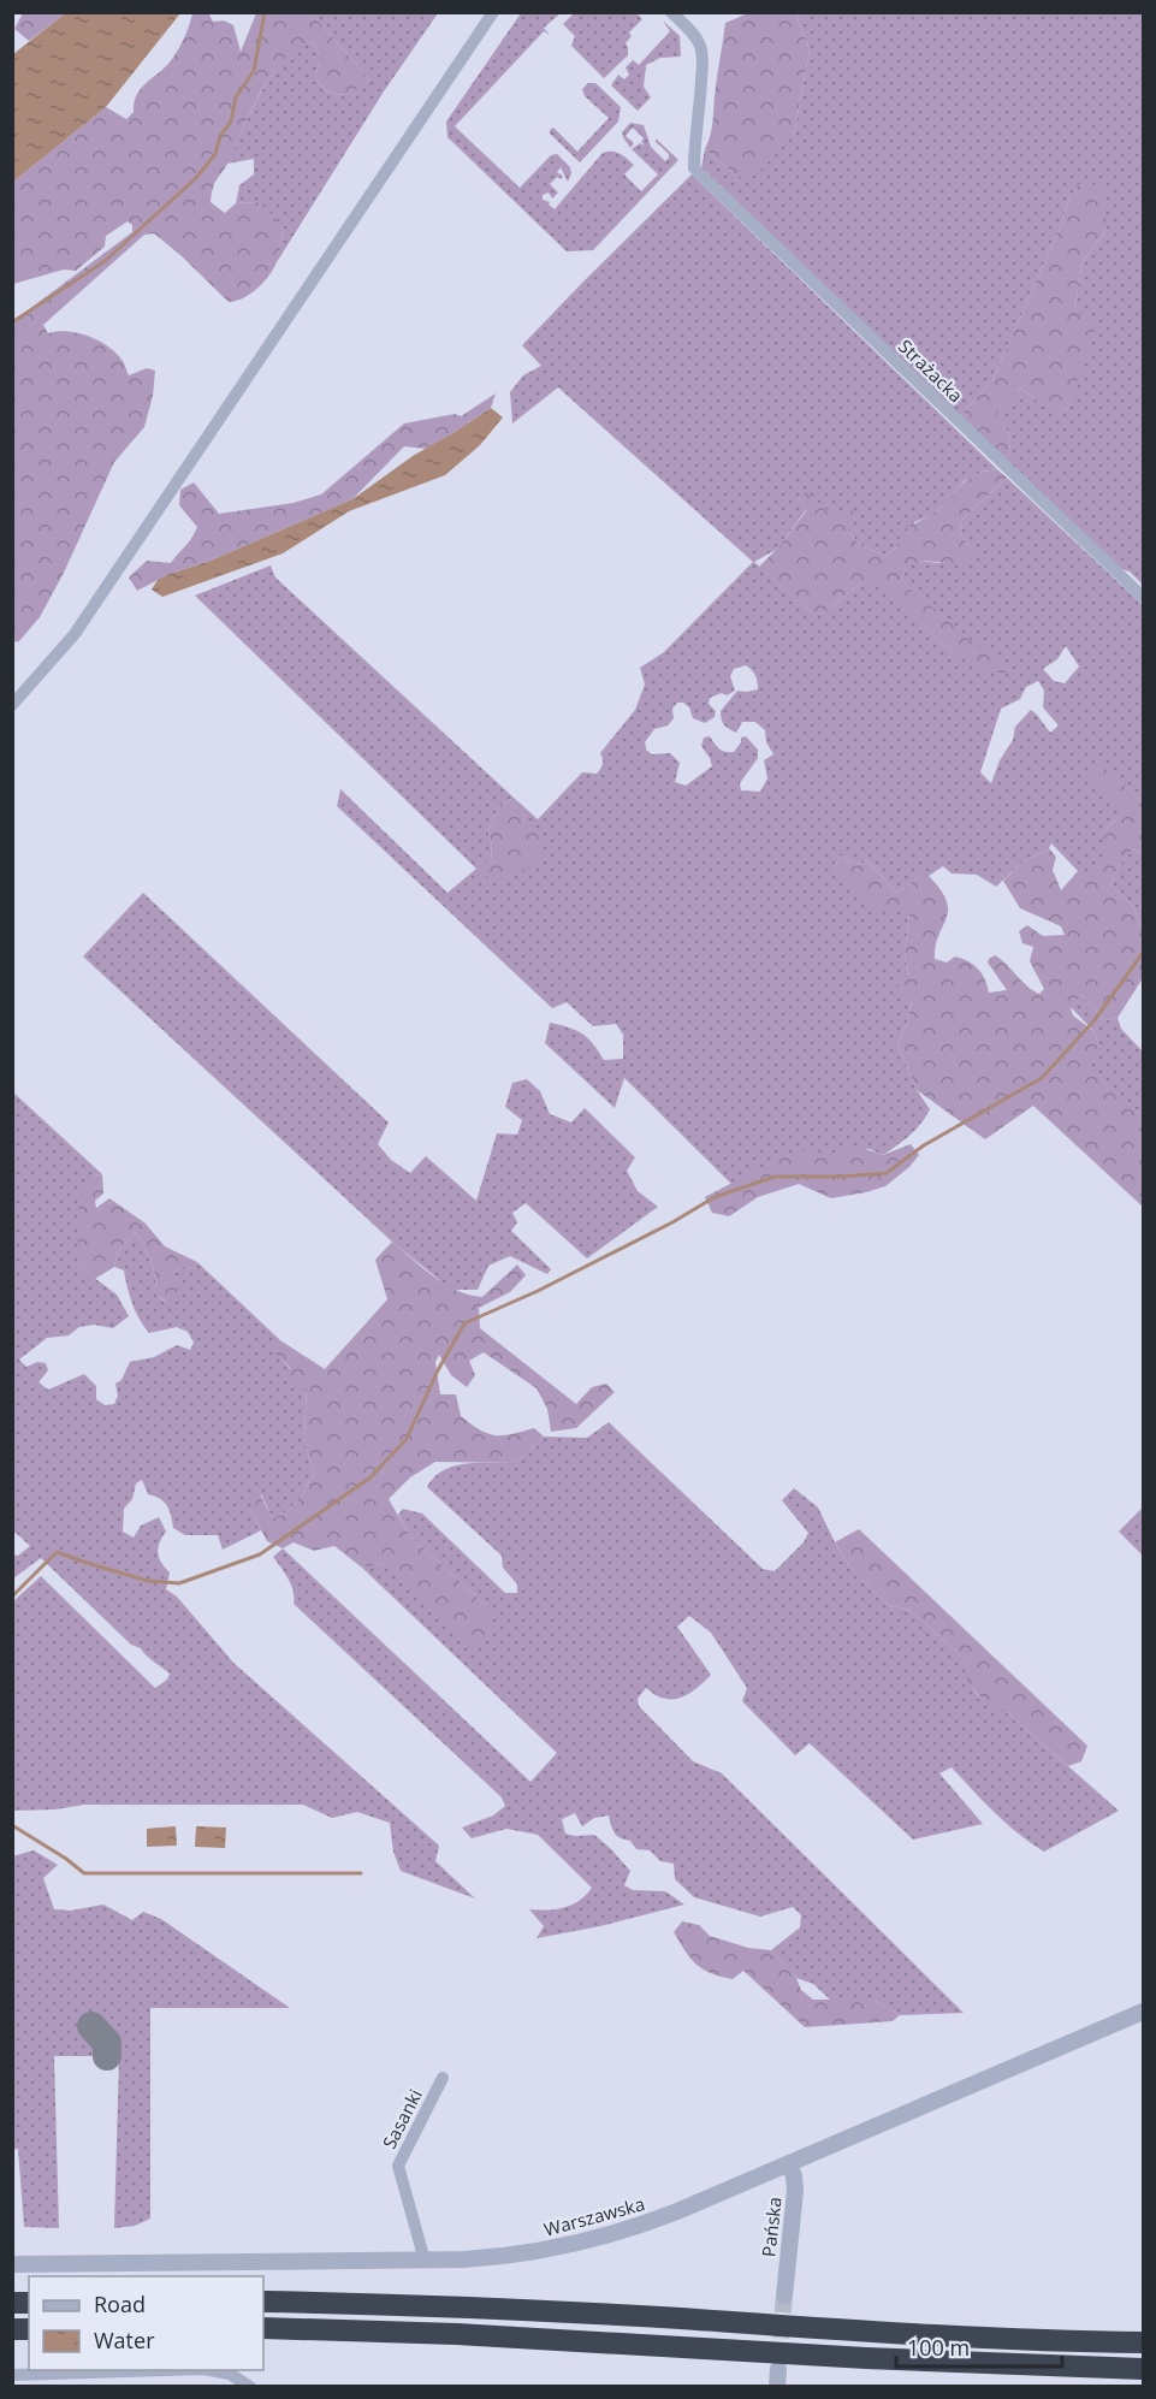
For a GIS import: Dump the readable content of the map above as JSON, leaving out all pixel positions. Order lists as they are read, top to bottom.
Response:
{
  "streets": {
    "street": [
      "Strażacka",
      "Sasanki",
      "Warszawska",
      "Pańska"
    ]
  },
  "crossings": [
    ["Sasanki", "Warszawska"],
    ["Warszawska", "Pańska"]
  ],
  "legend": ["Road", "Water"],
  "scale_bar": "100 m"
}
